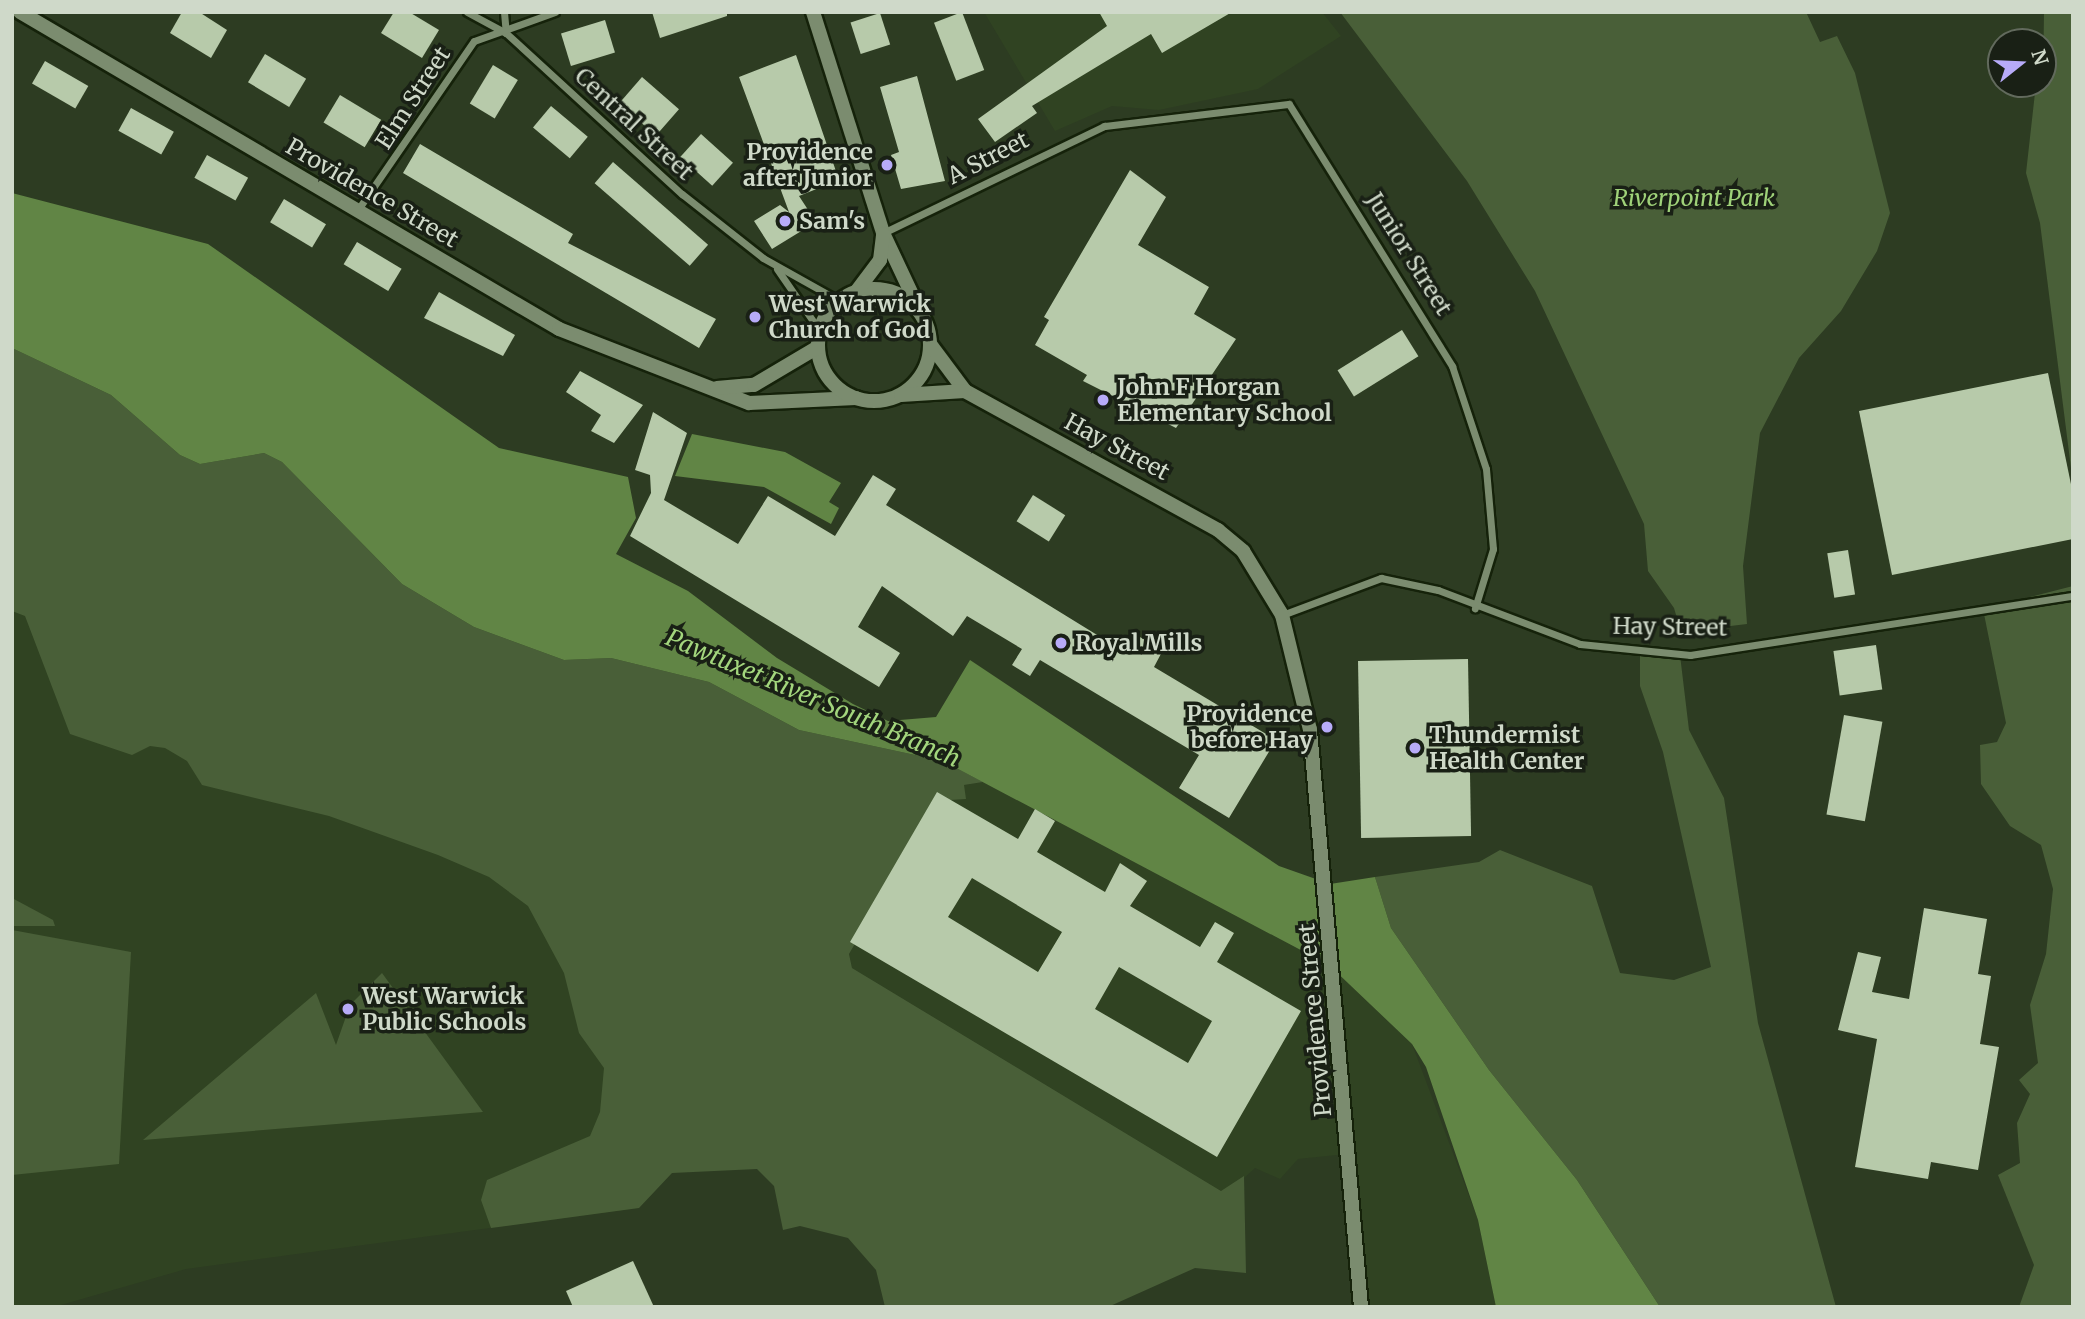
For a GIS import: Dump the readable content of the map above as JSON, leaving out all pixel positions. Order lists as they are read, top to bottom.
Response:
{
  "streets": {
    "main road": ["Providence Street", "Hay Street"],
    "street": [
      "Elm Street",
      "Central Street",
      "A Street",
      "Junior Street"
    ]
  },
  "crossings": [
    ["Elm Street", "Central Street"],
    ["Elm Street", "Providence Street"],
    ["A Street", "Junior Street"],
    ["Providence Street", "Hay Street"],
    ["Junior Street", "Hay Street"]
  ],
  "water": ["Pawtuxet River South Branch"],
  "parks": ["Riverpoint Park"],
  "places": [
    "Providence after Junior",
    "Sam's",
    "West Warwick Church of God",
    "John F Horgan Elementary School",
    "Royal Mills",
    "Providence before Hay",
    "Thundermist Health Center",
    "West Warwick Public Schools"
  ],
  "north": "right"
}
